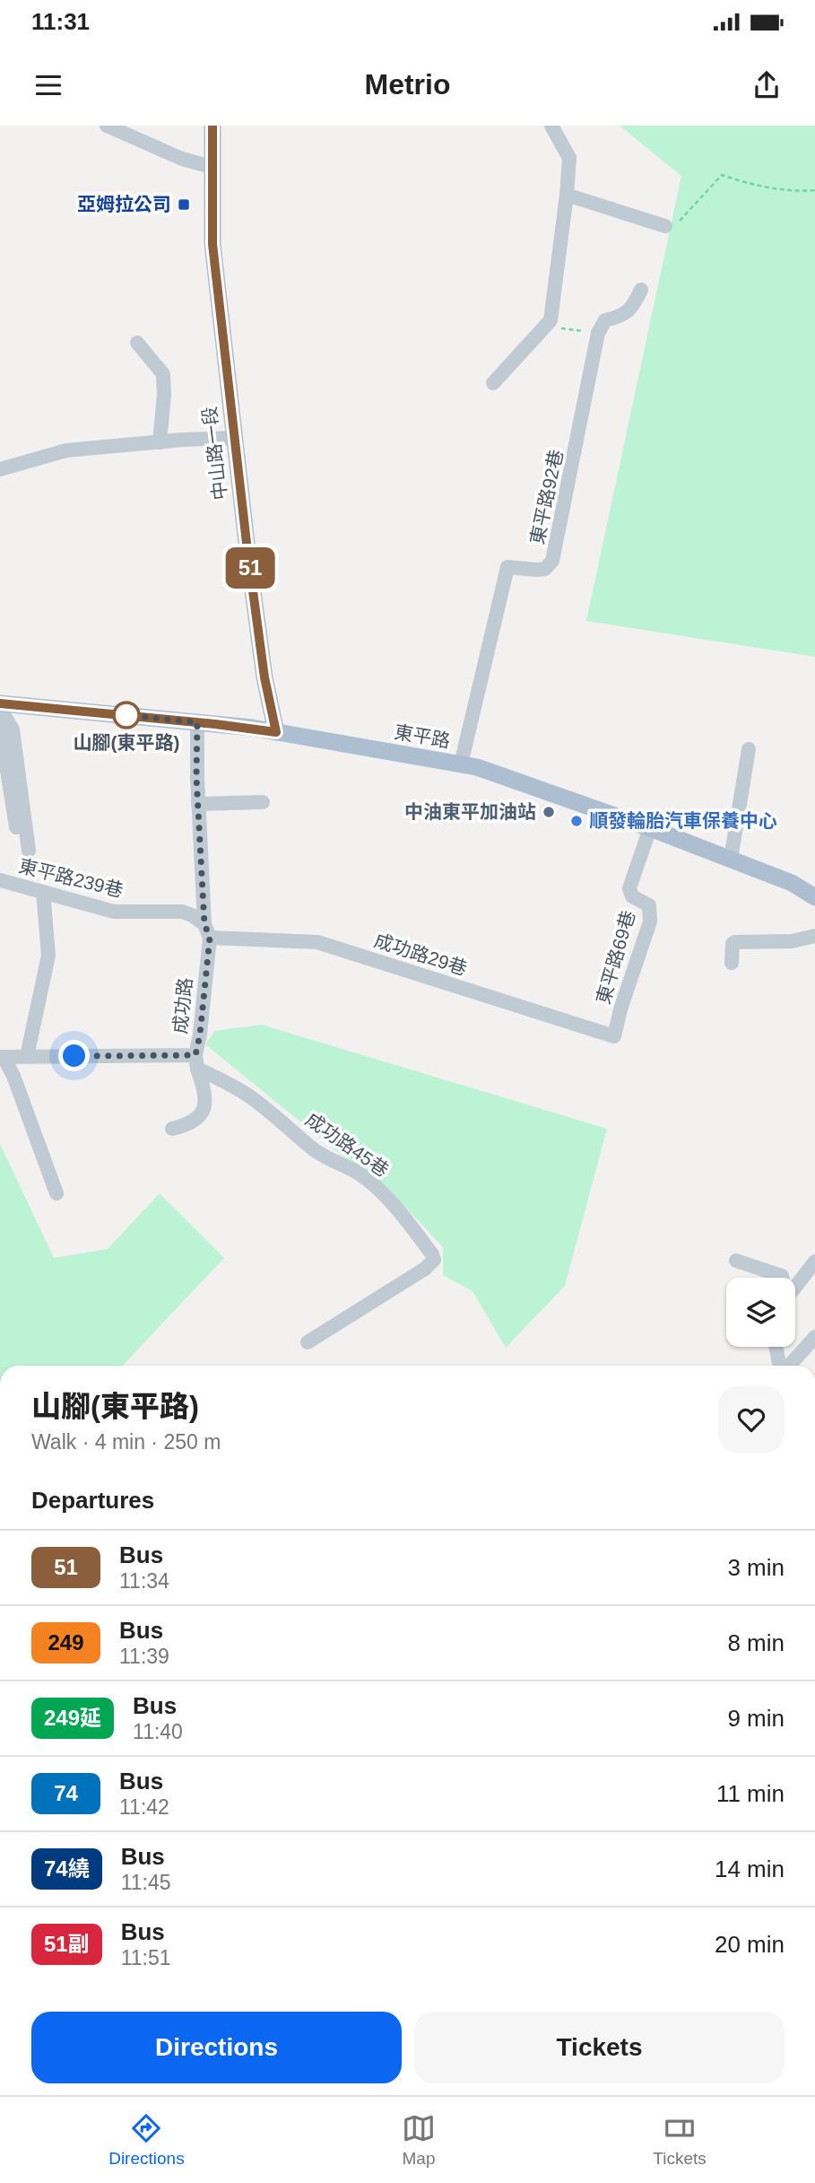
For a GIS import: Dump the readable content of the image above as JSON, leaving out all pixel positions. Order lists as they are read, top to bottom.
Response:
{
  "streets": {
    "main road": ["中山路一段", "東平路"],
    "street": [
      "東平路92巷",
      "東平路239巷",
      "成功路29巷",
      "東平路69巷",
      "成功路",
      "成功路45巷"
    ]
  },
  "crossings": [
    ["中山路一段", "東平路"],
    ["東平路92巷", "東平路"],
    ["東平路", "東平路69巷"],
    ["東平路", "成功路"],
    ["東平路239巷", "成功路29巷"],
    ["東平路239巷", "成功路"],
    ["成功路29巷", "東平路69巷"],
    ["成功路29巷", "成功路"],
    ["成功路", "成功路45巷"]
  ],
  "places": {
    "transit": ["亞姆拉公司"],
    "other": ["山腳(東平路)", "中油東平加油站", "順發輪胎汽車保養中心"]
  },
  "lines": ["bus line 51"],
  "page": {
    "status": "11:31",
    "header": "Metrio",
    "on_map": "51",
    "heading": [
      ["山腳(東平路)", "Walk · 4 min · 250 m"],
      "Departures"
    ],
    "list": [
      {
        "mark": "51",
        "name": "Bus",
        "note": "11:34",
        "value": "3 min"
      },
      {
        "mark": "249",
        "name": "Bus",
        "note": "11:39",
        "value": "8 min"
      },
      {
        "mark": "249延",
        "name": "Bus",
        "note": "11:40",
        "value": "9 min"
      },
      {
        "mark": "74",
        "name": "Bus",
        "note": "11:42",
        "value": "11 min"
      },
      {
        "mark": "74繞",
        "name": "Bus",
        "note": "11:45",
        "value": "14 min"
      },
      {
        "mark": "51副",
        "name": "Bus",
        "note": "11:51",
        "value": "20 min"
      }
    ],
    "buttons": ["Directions", "Tickets"],
    "tabs": ["Directions", "Map", "Tickets"]
  }
}
